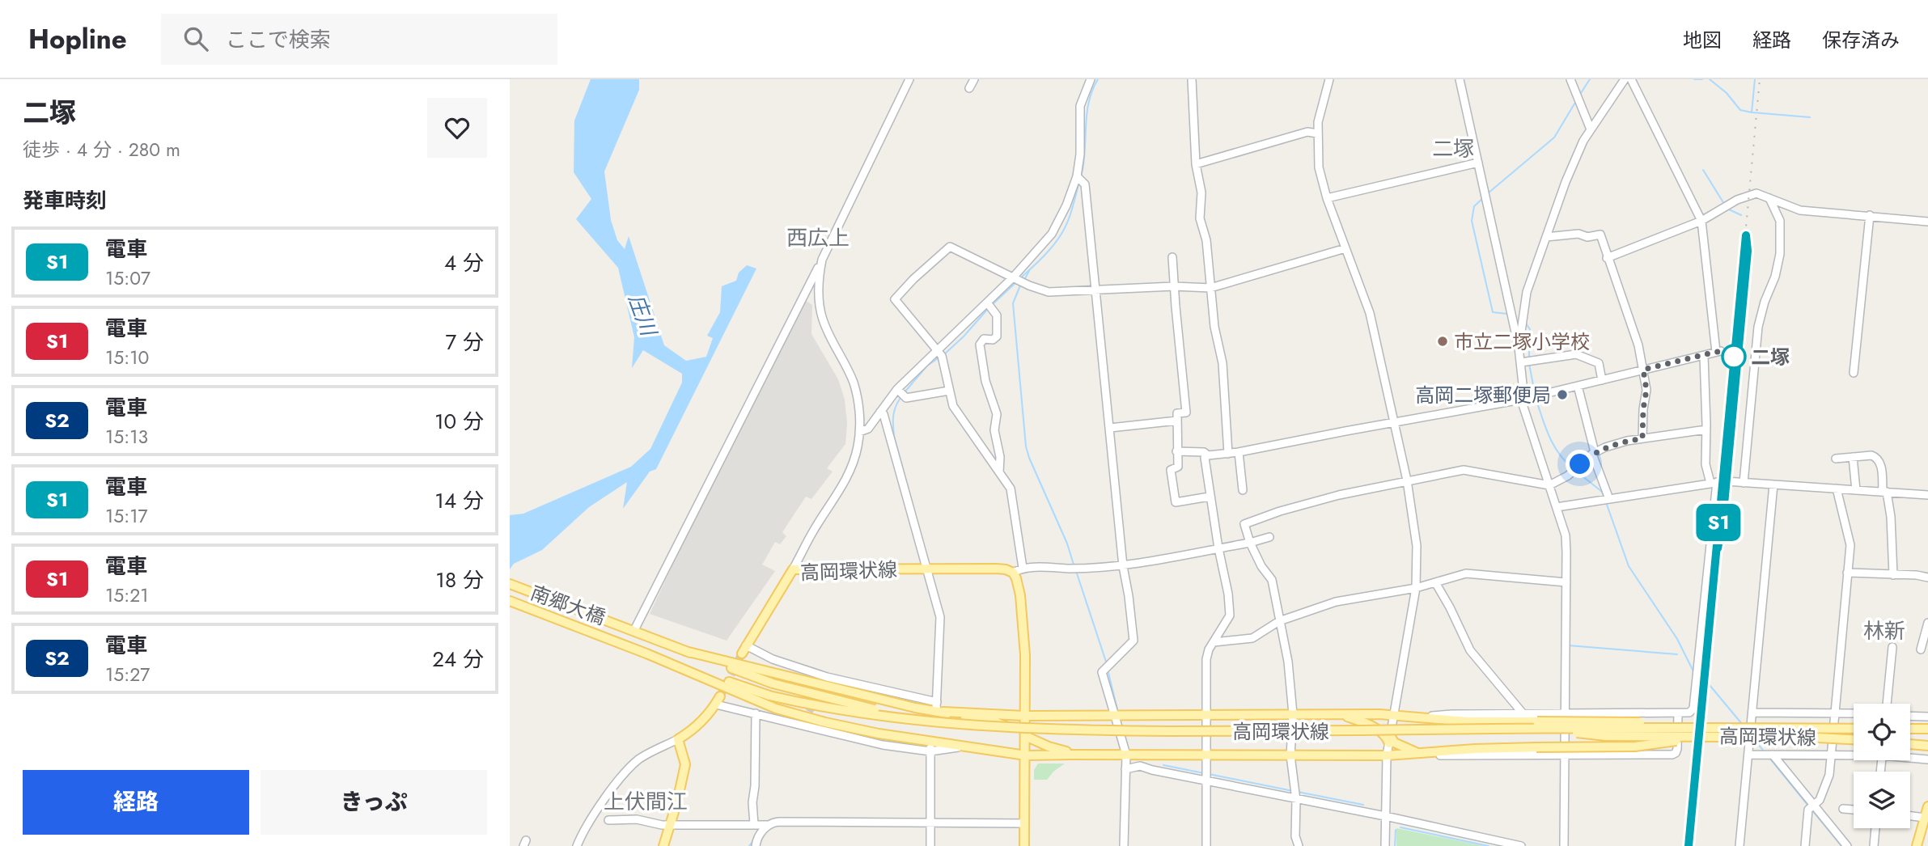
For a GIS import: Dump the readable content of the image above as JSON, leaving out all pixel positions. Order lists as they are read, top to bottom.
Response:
{
  "streets": {
    "main road": ["高岡環状線", "南郷大橋"]
  },
  "crossings": [
    ["高岡環状線", "南郷大橋"]
  ],
  "districts": [
    "二塚",
    "西広上",
    "林新",
    "上伏間江"
  ],
  "water": ["庄川"],
  "places": ["市立二塚小学校", "二塚", "高岡二塚郵便局"],
  "page": {
    "header": "Hopline",
    "search": "ここで検索",
    "nav": ["地図", "経路", "保存済み"],
    "heading": [
      ["二塚", "徒歩 · 4 分 · 280 m"],
      "発車時刻"
    ],
    "on_map": "S1",
    "list": [
      {
        "mark": "S1",
        "name": "電車",
        "note": "15:07",
        "value": "4 分"
      },
      {
        "mark": "S1",
        "name": "電車",
        "note": "15:10",
        "value": "7 分"
      },
      {
        "mark": "S2",
        "name": "電車",
        "note": "15:13",
        "value": "10 分"
      },
      {
        "mark": "S1",
        "name": "電車",
        "note": "15:17",
        "value": "14 分"
      },
      {
        "mark": "S1",
        "name": "電車",
        "note": "15:21",
        "value": "18 分"
      },
      {
        "mark": "S2",
        "name": "電車",
        "note": "15:27",
        "value": "24 分"
      }
    ],
    "buttons": ["経路", "きっぷ"]
  }
}
